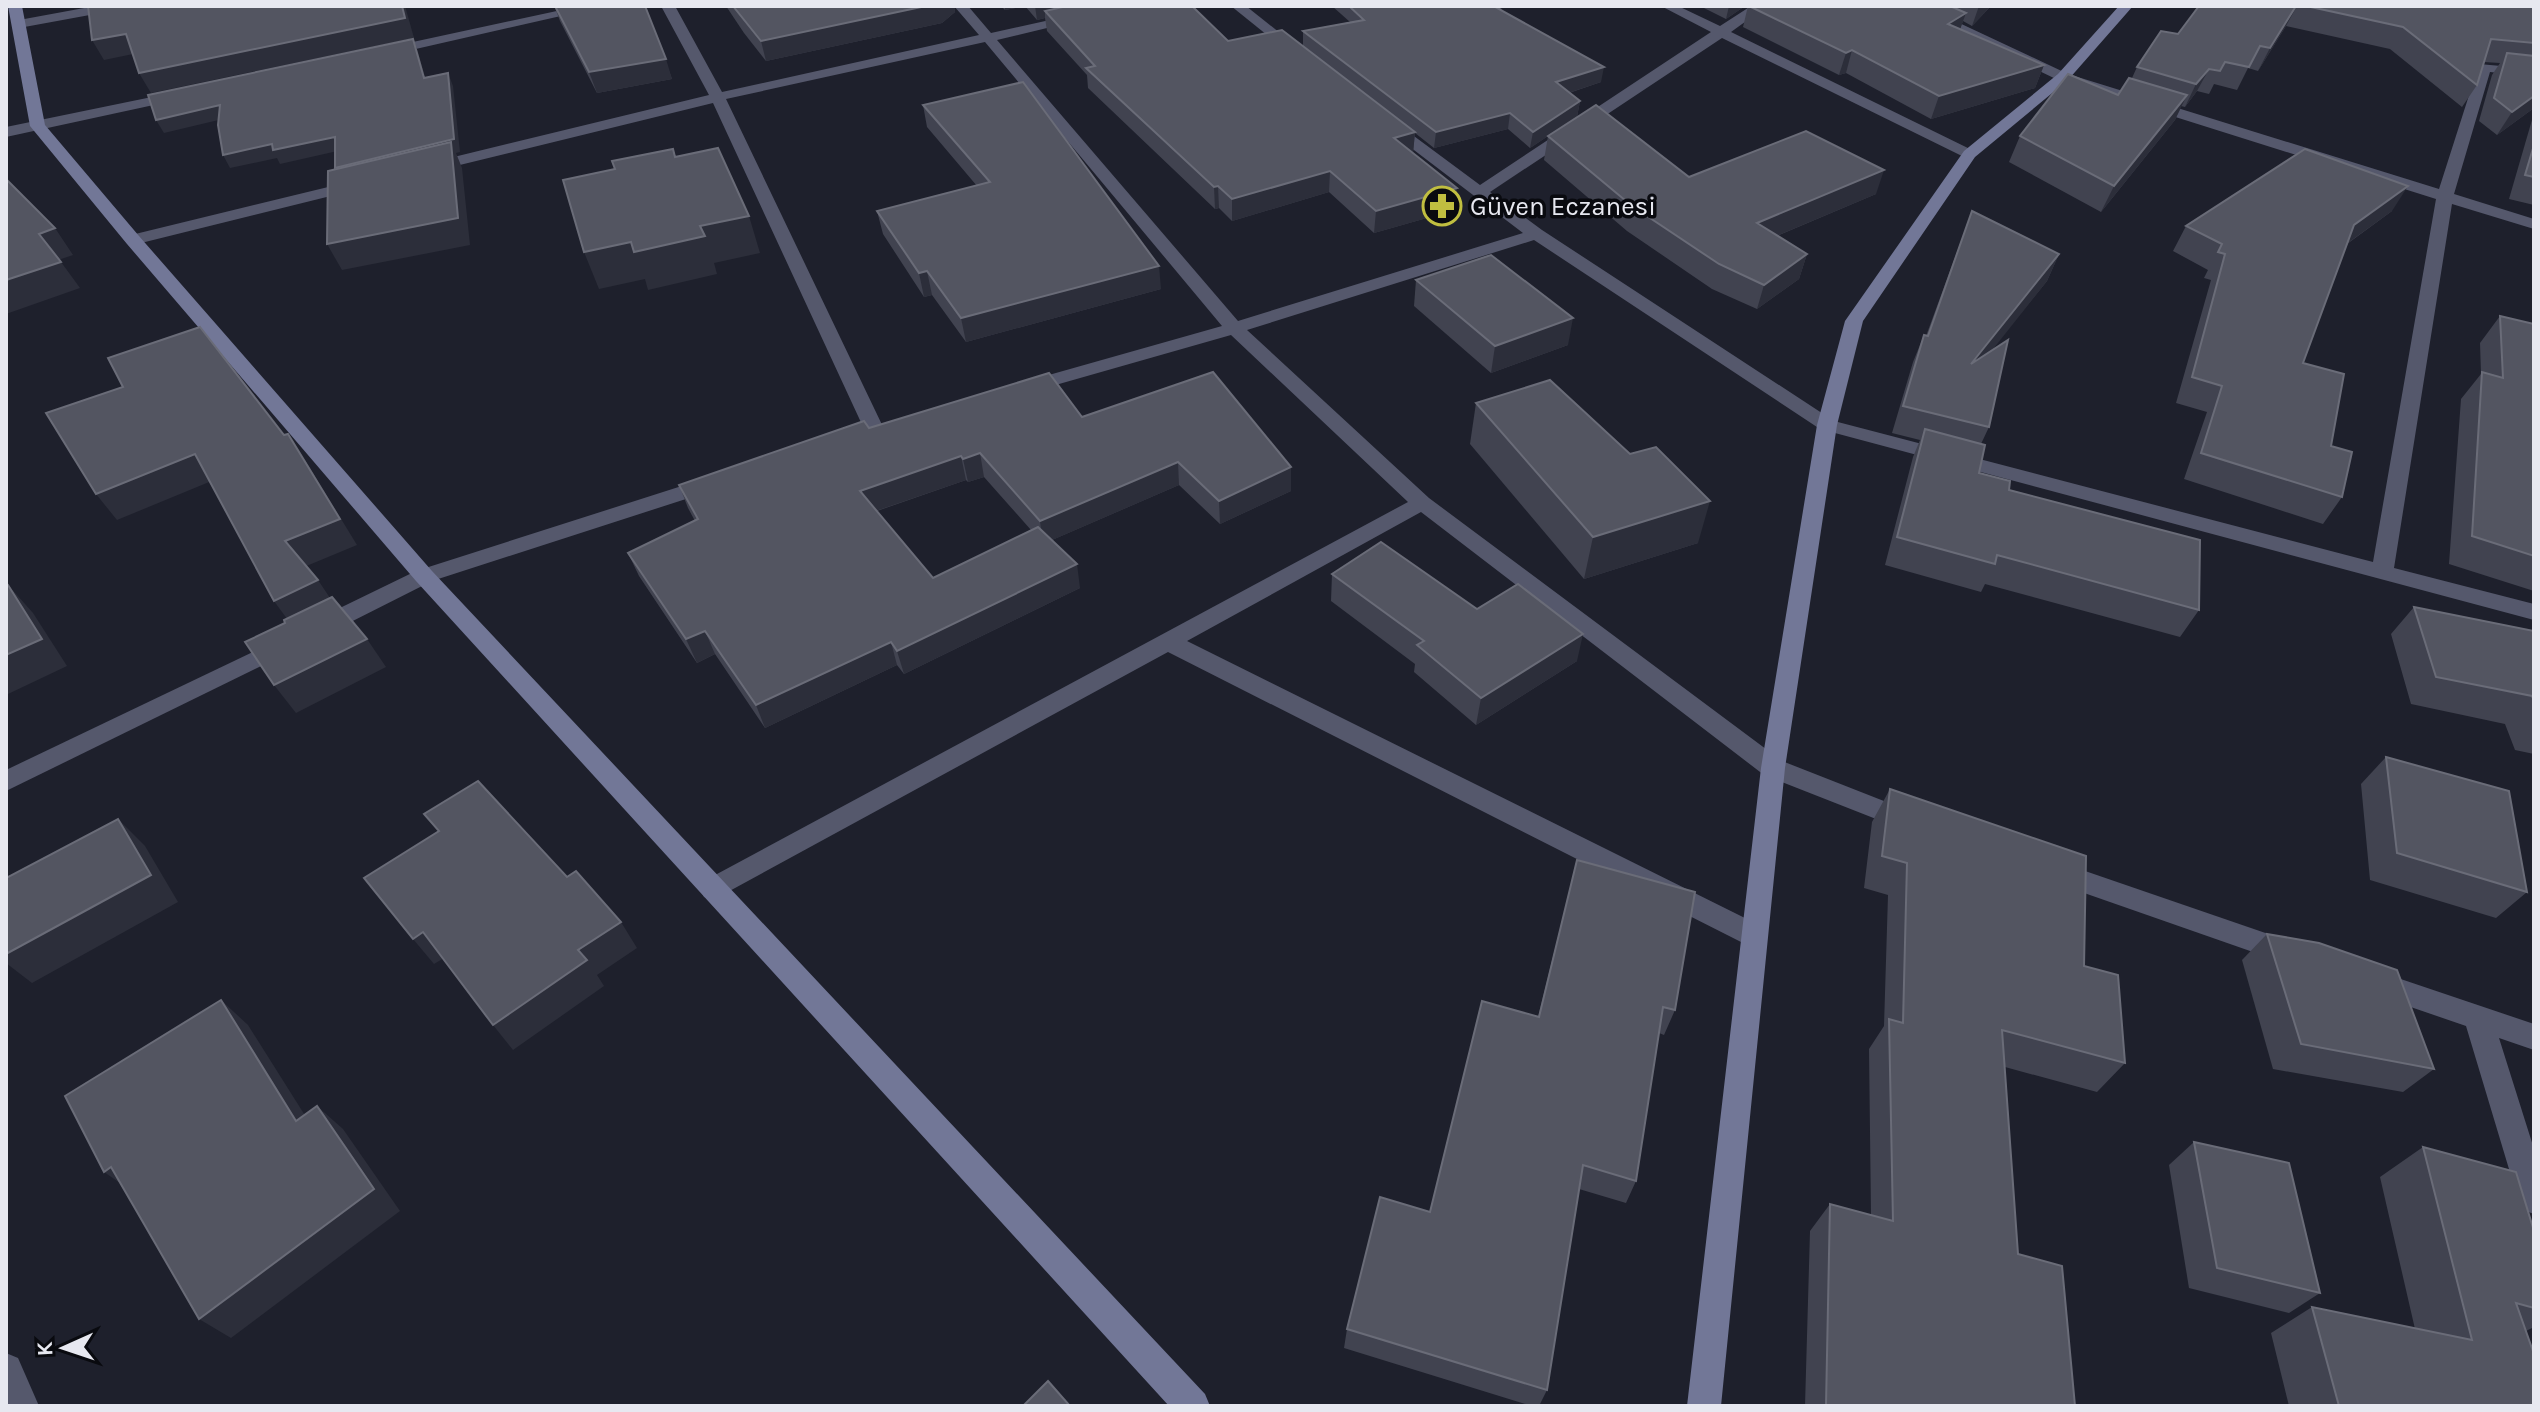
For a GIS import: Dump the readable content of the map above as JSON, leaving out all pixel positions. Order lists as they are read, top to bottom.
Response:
{
  "places": {
    "pharmacy": ["Güven Eczanesi"]
  },
  "north": "left"
}
